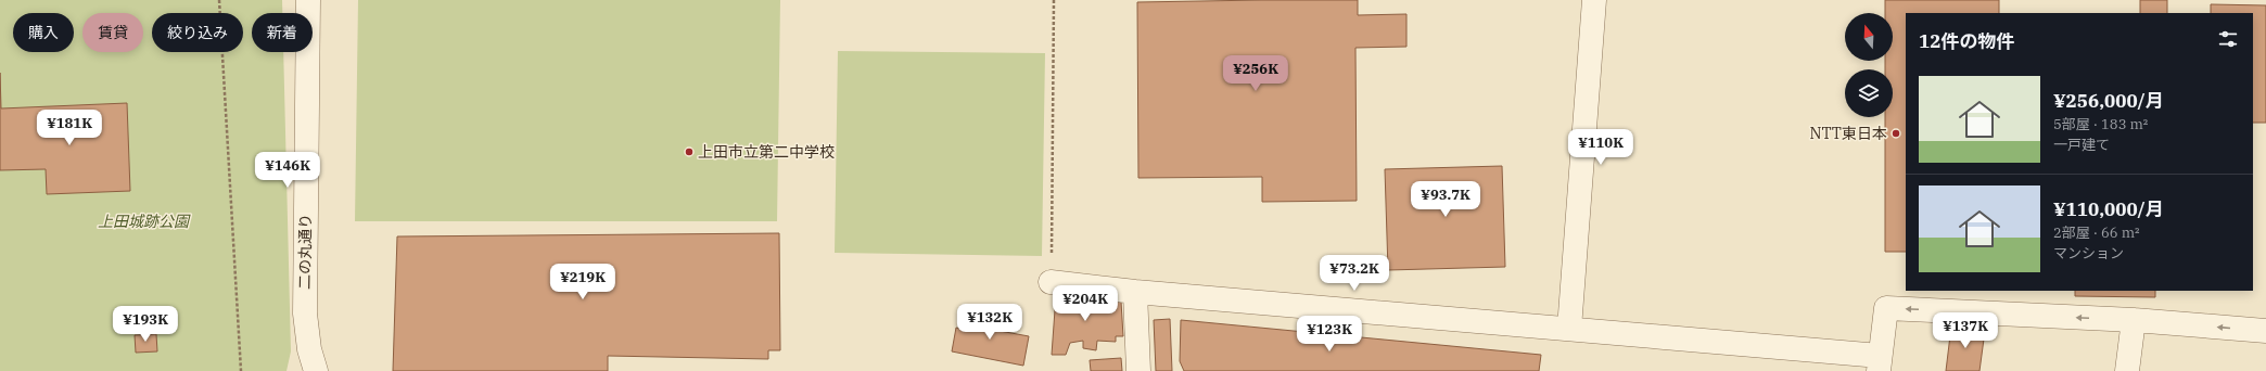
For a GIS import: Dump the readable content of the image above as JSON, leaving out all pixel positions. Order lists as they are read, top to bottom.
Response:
{
  "streets": {
    "street": ["二の丸通り"]
  },
  "parks": ["上田城跡公園"],
  "places": ["NTT東日本", "上田市立第二中学校"],
  "north": "top",
  "page": {
    "chip": [
      "購入",
      "賃貸",
      "絞り込み",
      "新着"
    ],
    "heading": "12件の物件",
    "price": [
      "¥256K",
      "¥181K",
      "¥110K",
      "¥146K",
      "¥93.7K",
      "¥73.2K",
      "¥219K",
      "¥204K",
      "¥132K",
      "¥193K",
      "¥137K",
      "¥123K"
    ],
    "list": [
      {
        "name": "¥256,000/月",
        "note": "5部屋 · 183 m² · 一戸建て"
      },
      {
        "name": "¥110,000/月",
        "note": "2部屋 · 66 m² · マンション"
      }
    ]
  }
}
